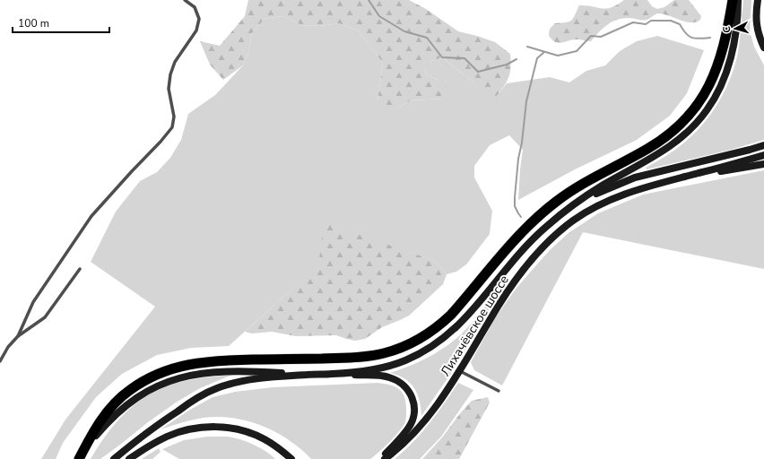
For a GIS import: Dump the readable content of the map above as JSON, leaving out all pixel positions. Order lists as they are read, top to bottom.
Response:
{
  "streets": {
    "main road": ["Лихачёвское шоссе"]
  },
  "scale_bar": "100 m",
  "north": "left"
}
